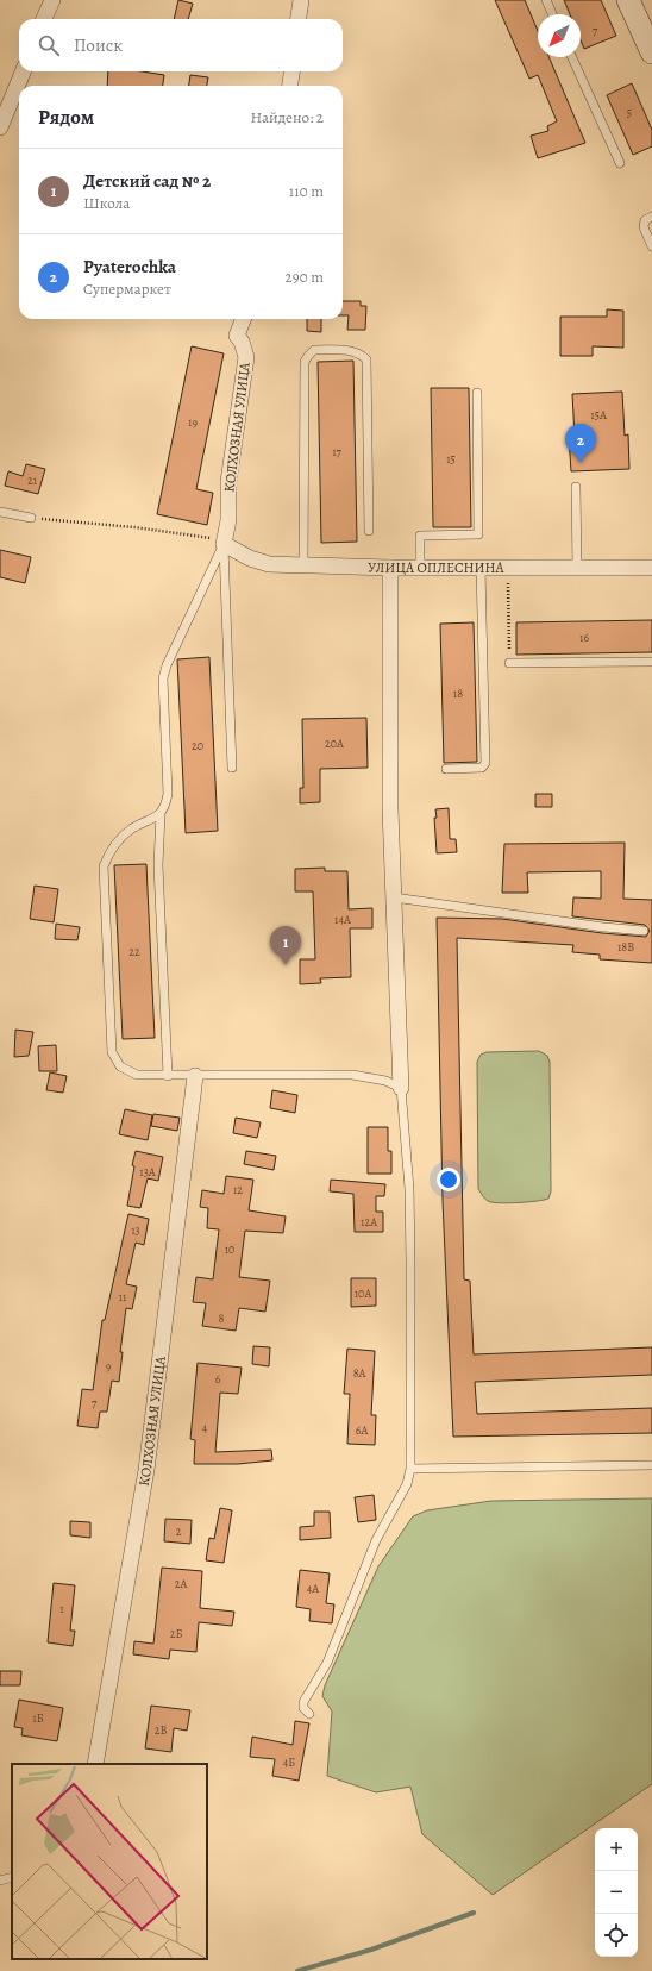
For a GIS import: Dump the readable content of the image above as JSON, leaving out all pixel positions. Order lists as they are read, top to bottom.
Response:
{
  "streets": {
    "street": ["КОЛХОЗНАЯ УЛИЦА", "УЛИЦА ОПЛЕСНИНА"]
  },
  "crossings": [
    ["КОЛХОЗНАЯ УЛИЦА", "УЛИЦА ОПЛЕСНИНА"]
  ],
  "house_numbers": [
    "7",
    "5",
    "15А",
    "19",
    "17",
    "15",
    "21",
    "16",
    "18",
    "20А",
    "20",
    "14А",
    "18В",
    "22",
    "13А",
    "12",
    "12А",
    "13",
    "10",
    "10А",
    "11",
    "8",
    "9",
    "8А",
    "6",
    "7",
    "4",
    "6А",
    "2",
    "2А",
    "4А",
    "1",
    "2Б",
    "1Б",
    "2В",
    "4Б"
  ],
  "north": "bottom left",
  "page": {
    "search": "Поиск",
    "heading": ["Рядом", "Найдено: 2"],
    "list": [
      {
        "mark": "1",
        "name": "Детский сад № 2",
        "note": "Школа",
        "value": "110 m"
      },
      {
        "mark": "2",
        "name": "Pyaterochka",
        "note": "Супермаркет",
        "value": "290 m"
      }
    ],
    "pins": ["2", "1"],
    "map_buttons": ["+", "−"]
  }
}
